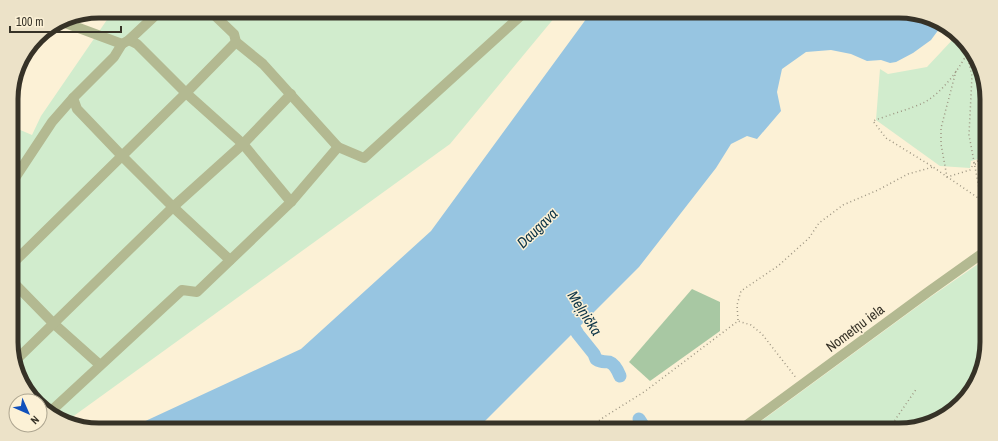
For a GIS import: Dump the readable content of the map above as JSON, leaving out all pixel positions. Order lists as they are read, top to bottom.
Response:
{
  "streets": {
    "street": ["Nometņu iela"]
  },
  "water": ["Daugava", "Meļņička"],
  "scale_bar": "100 m",
  "north": "bottom right"
}
